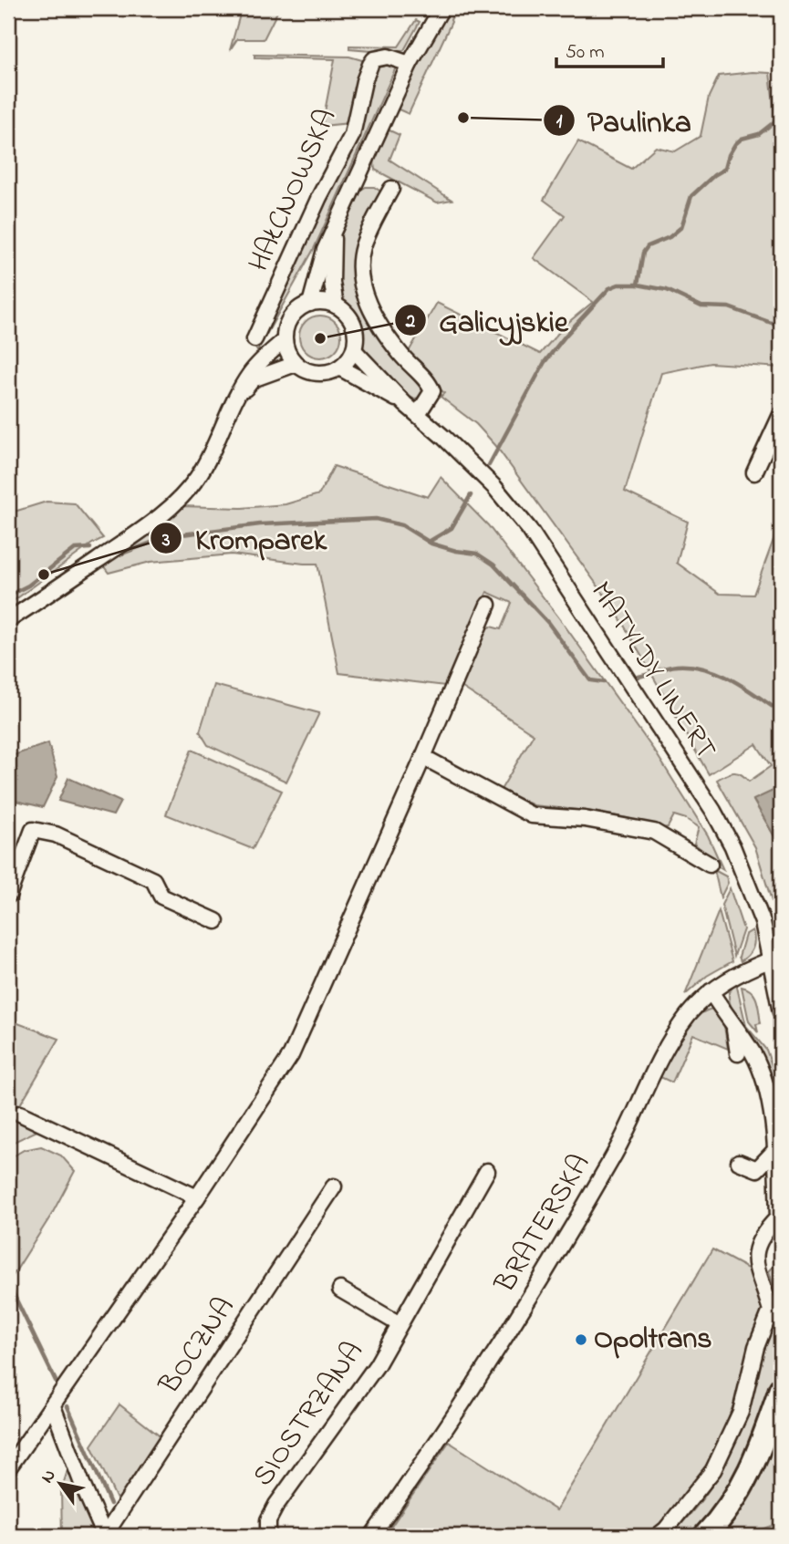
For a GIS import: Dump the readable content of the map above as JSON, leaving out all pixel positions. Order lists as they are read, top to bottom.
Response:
{
  "streets": {
    "street": [
      "HAŁCNOWSKA",
      "MATYLDY LINERT",
      "BRATERSKA",
      "BOCZNA",
      "SIOSTRZANA"
    ]
  },
  "crossings": [
    ["HAŁCNOWSKA", "MATYLDY LINERT"],
    ["MATYLDY LINERT", "BRATERSKA"]
  ],
  "places": [
    "Paulinka",
    "Galicyjskie",
    "Kromparek",
    "Opoltrans"
  ],
  "scale_bar": "50 m",
  "north": "top left"
}
